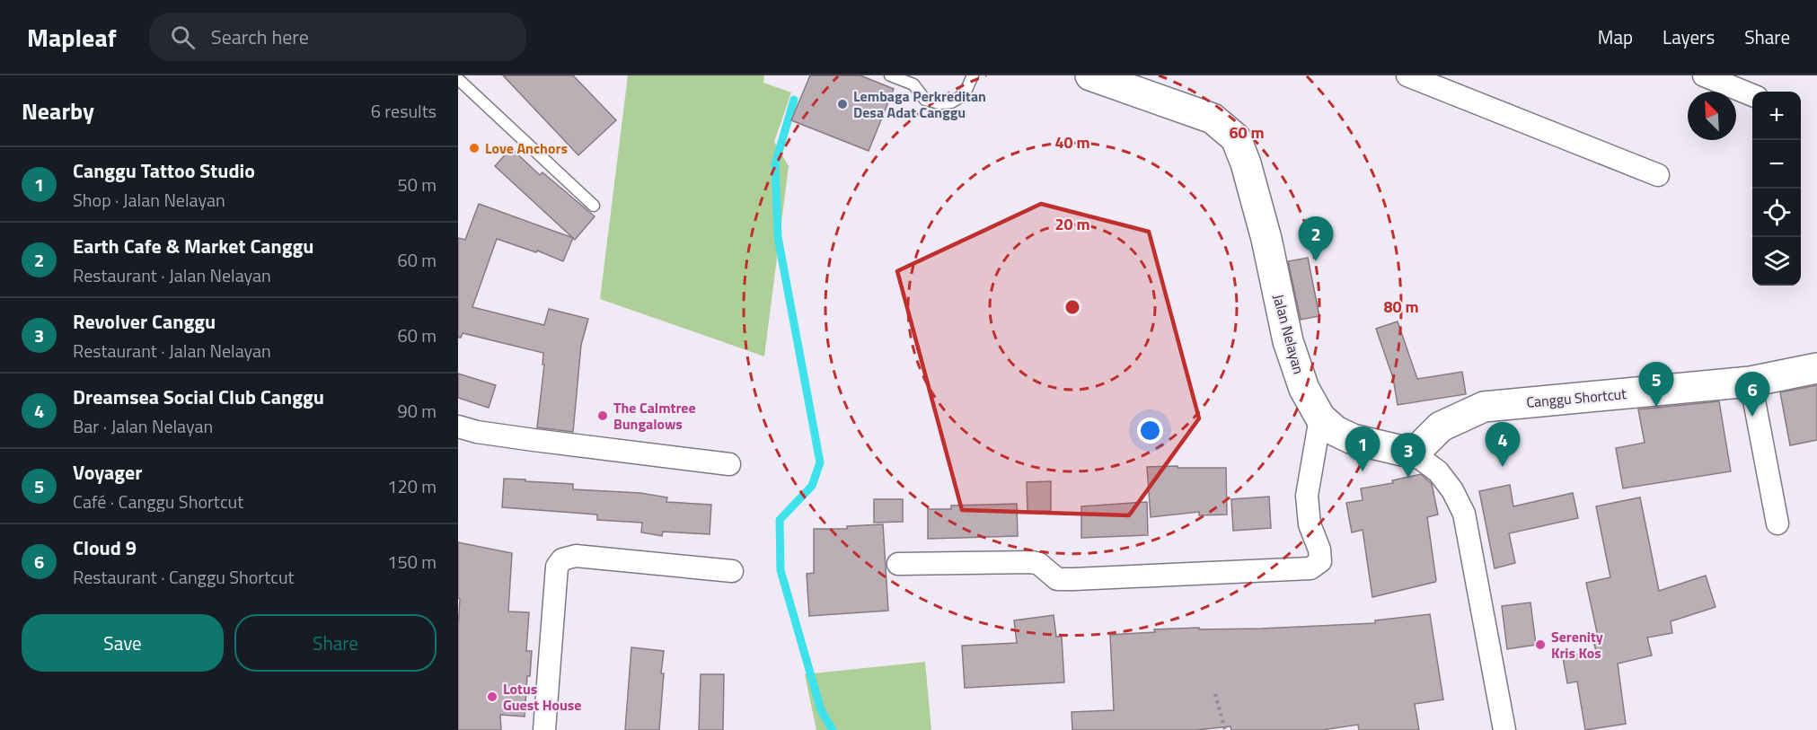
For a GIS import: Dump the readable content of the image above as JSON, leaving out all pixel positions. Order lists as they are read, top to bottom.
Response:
{
  "streets": {
    "street": ["Jalan Nelayan", "Canggu Shortcut"]
  },
  "crossings": [
    ["Jalan Nelayan", "Canggu Shortcut"]
  ],
  "places": [
    "Lembaga Perkreditan Desa Adat Canggu",
    "Love Anchors",
    "The Calmtree Bungalows",
    "Serenity Kris Kos",
    "Lotus Guest House"
  ],
  "north": "top left",
  "page": {
    "header": "Mapleaf",
    "search": "Search here",
    "nav": ["Map", "Layers", "Share"],
    "heading": ["Nearby", "6 results"],
    "map_buttons": ["+", "−"],
    "list": [
      {
        "mark": "1",
        "name": "Canggu Tattoo Studio",
        "note": "Shop · Jalan Nelayan",
        "value": "50 m"
      },
      {
        "mark": "2",
        "name": "Earth Cafe & Market Canggu",
        "note": "Restaurant · Jalan Nelayan",
        "value": "60 m"
      },
      {
        "mark": "3",
        "name": "Revolver Canggu",
        "note": "Restaurant · Jalan Nelayan",
        "value": "60 m"
      },
      {
        "mark": "4",
        "name": "Dreamsea Social Club Canggu",
        "note": "Bar · Jalan Nelayan",
        "value": "90 m"
      },
      {
        "mark": "5",
        "name": "Voyager",
        "note": "Café · Canggu Shortcut",
        "value": "120 m"
      },
      {
        "mark": "6",
        "name": "Cloud 9",
        "note": "Restaurant · Canggu Shortcut",
        "value": "150 m"
      }
    ],
    "pins": [
      "2",
      "5",
      "6",
      "4",
      "1",
      "3"
    ],
    "buttons": ["Save", "Share"]
  },
  "rings": [
    "60 m",
    "40 m",
    "20 m",
    "80 m"
  ]
}
